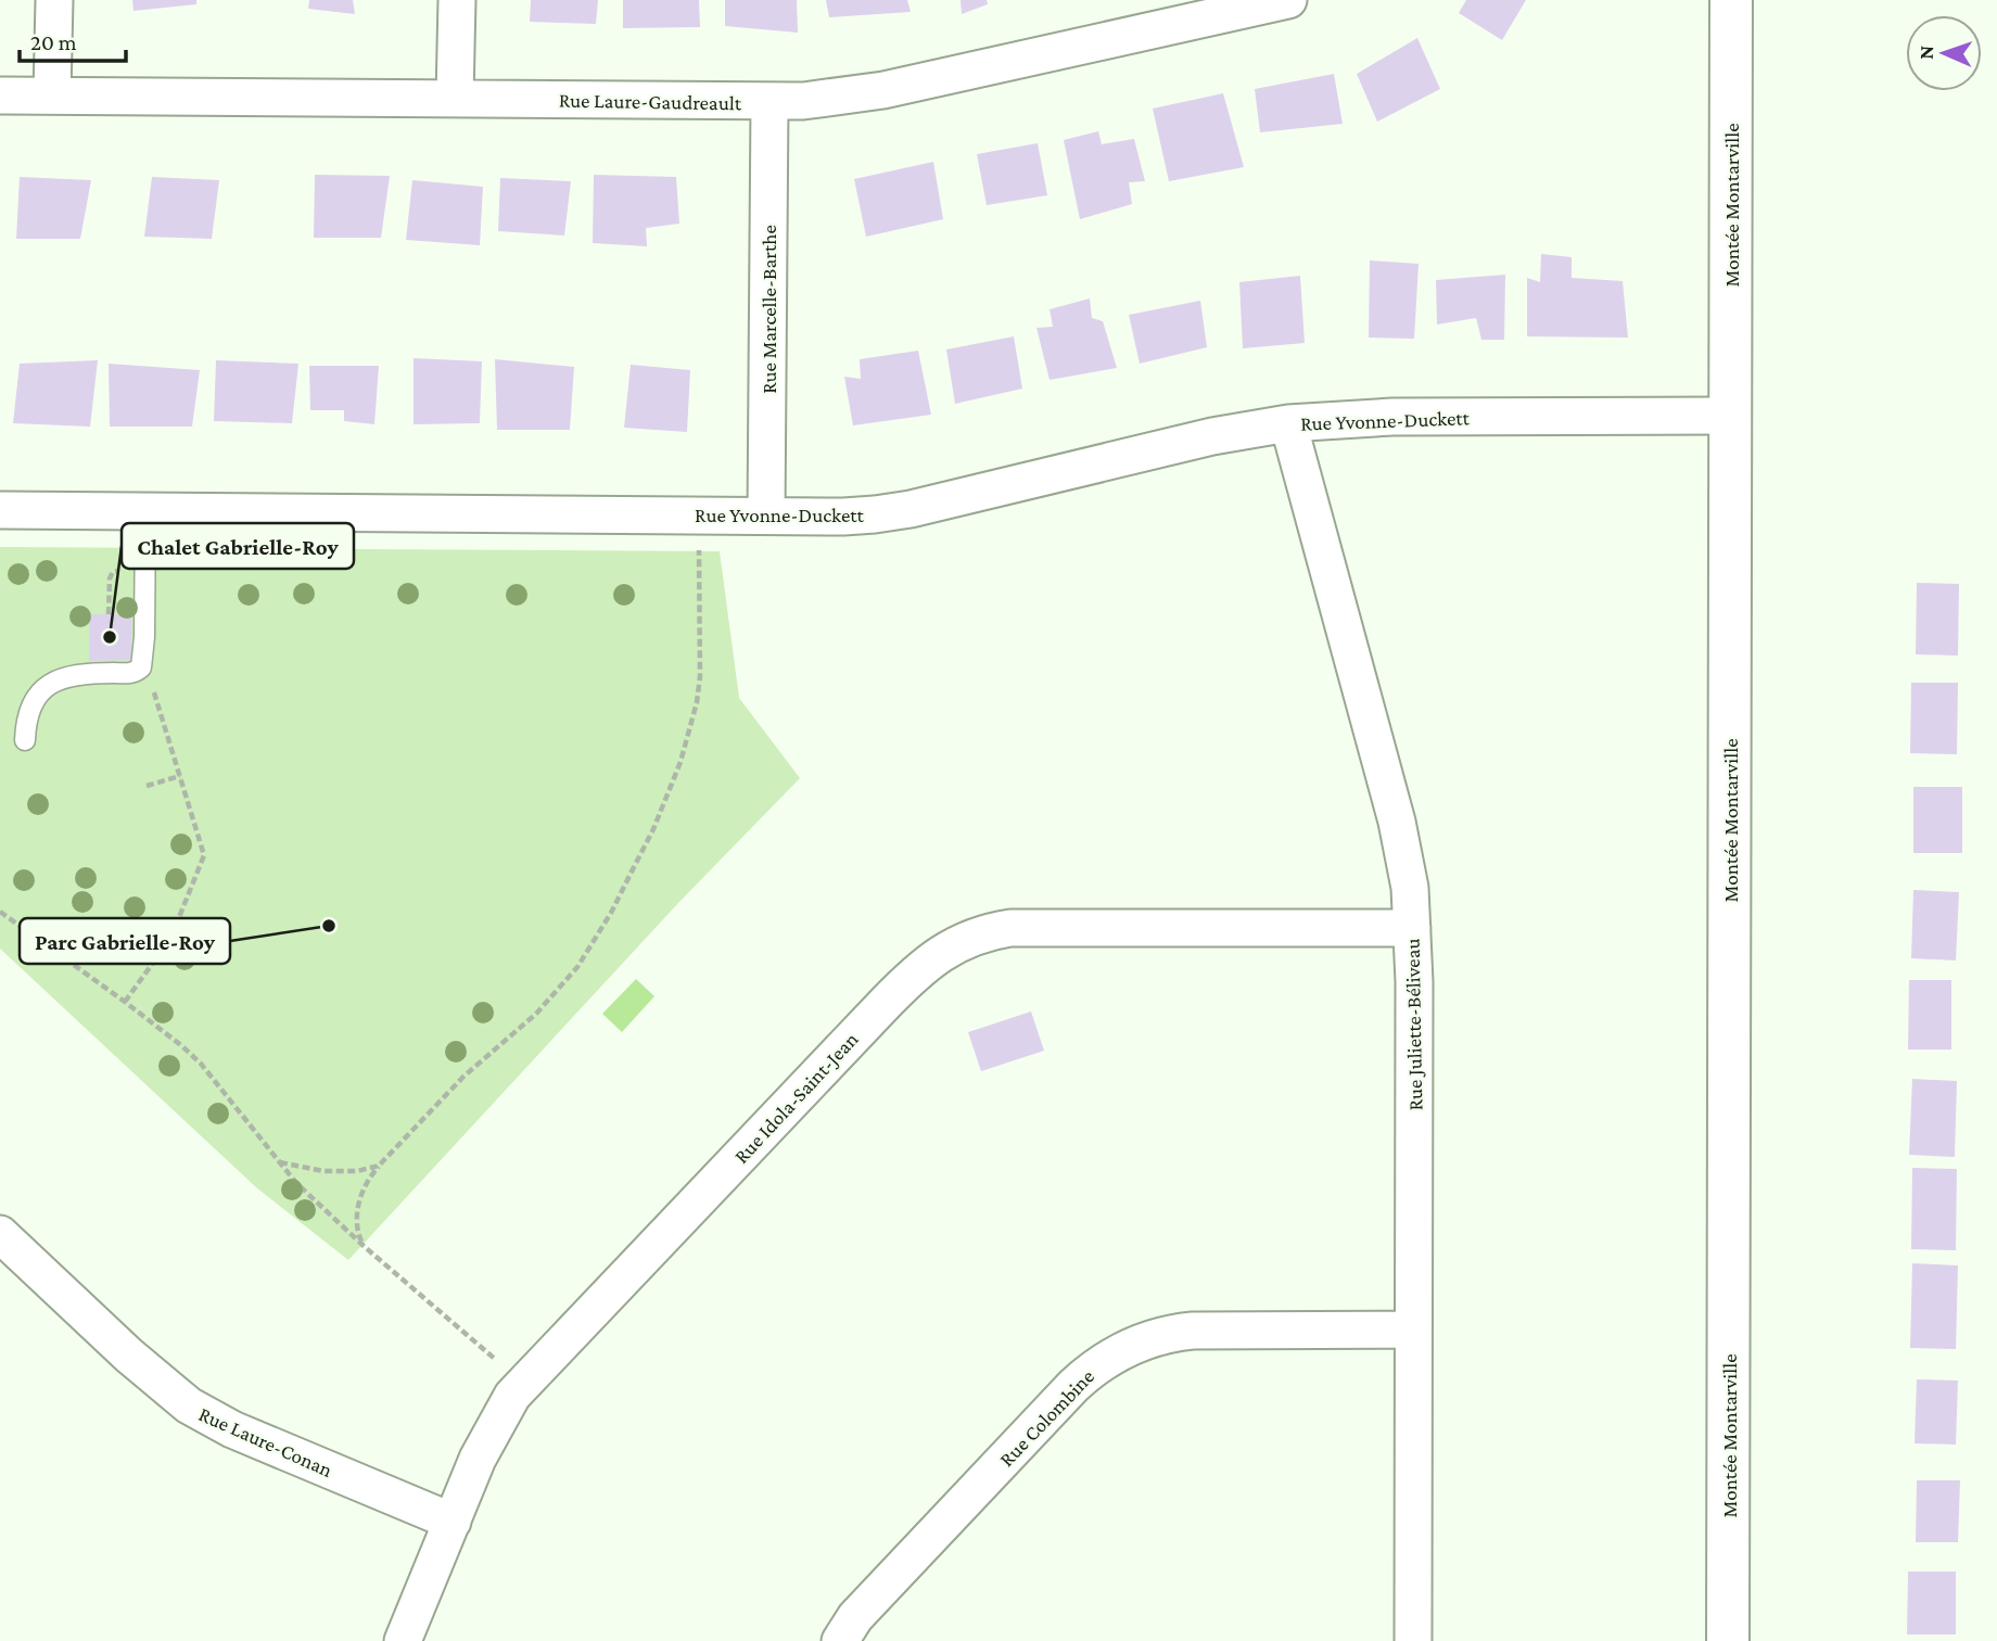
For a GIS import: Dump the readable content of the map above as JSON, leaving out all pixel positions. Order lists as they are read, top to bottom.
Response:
{
  "streets": {
    "street": [
      "Rue Laure-Gaudreault",
      "Montée Montarville",
      "Rue Marcelle-Barthe",
      "Rue Yvonne-Duckett",
      "Rue Juliette-Béliveau",
      "Rue Idola-Saint-Jean",
      "Rue Colombine",
      "Rue Laure-Conan"
    ]
  },
  "crossings": [
    ["Rue Laure-Gaudreault", "Rue Marcelle-Barthe"],
    ["Montée Montarville", "Rue Yvonne-Duckett"],
    ["Rue Marcelle-Barthe", "Rue Yvonne-Duckett"],
    ["Rue Yvonne-Duckett", "Rue Juliette-Béliveau"],
    ["Rue Juliette-Béliveau", "Rue Idola-Saint-Jean"],
    ["Rue Juliette-Béliveau", "Rue Colombine"],
    ["Rue Idola-Saint-Jean", "Rue Laure-Conan"]
  ],
  "places": ["Chalet Gabrielle-Roy", "Parc Gabrielle-Roy"],
  "scale_bar": "20 m",
  "north": "left"
}
